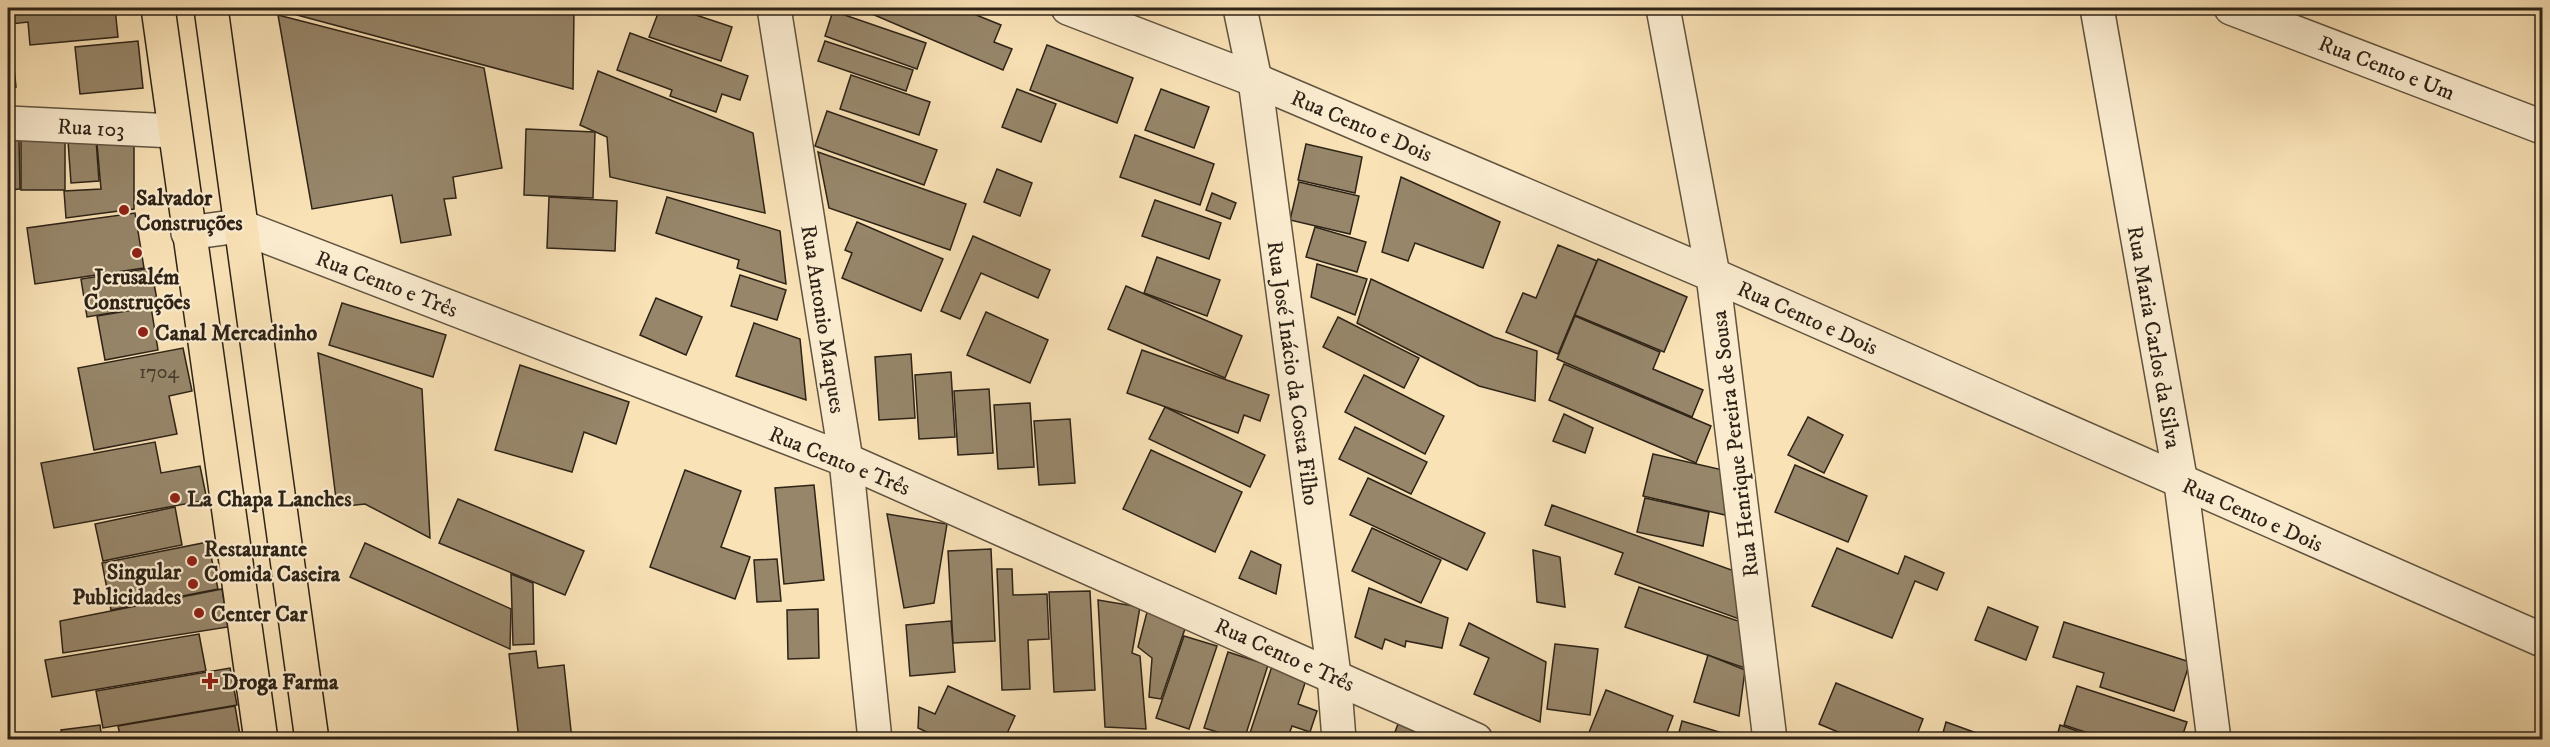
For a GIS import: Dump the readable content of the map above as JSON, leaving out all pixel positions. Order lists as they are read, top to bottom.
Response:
{
  "streets": {
    "street": [
      "Rua Cento e Um",
      "Rua Cento e Dois",
      "Rua 103",
      "Rua Cento e Três",
      "Rua Antonio Marques",
      "Rua Maria Carlos da Silva",
      "Rua José Inácio da Costa Filho",
      "Rua Henrique Pereira de Sousa"
    ]
  },
  "crossings": [
    ["Rua Cento e Dois", "Rua Maria Carlos da Silva"],
    ["Rua Cento e Dois", "Rua José Inácio da Costa Filho"],
    ["Rua Cento e Dois", "Rua Henrique Pereira de Sousa"],
    ["Rua Cento e Três", "Rua Antonio Marques"],
    ["Rua Cento e Três", "Rua José Inácio da Costa Filho"]
  ],
  "places": {
    "other": [
      "Salvador Construções",
      "Jerusalém Construções",
      "Canal Mercadinho",
      "La Chapa Lanches",
      "Restaurante Comida Caseira",
      "Singular Publicidades",
      "Center Car"
    ],
    "health": ["Droga Farma"]
  },
  "house_numbers": ["1704"]
}
